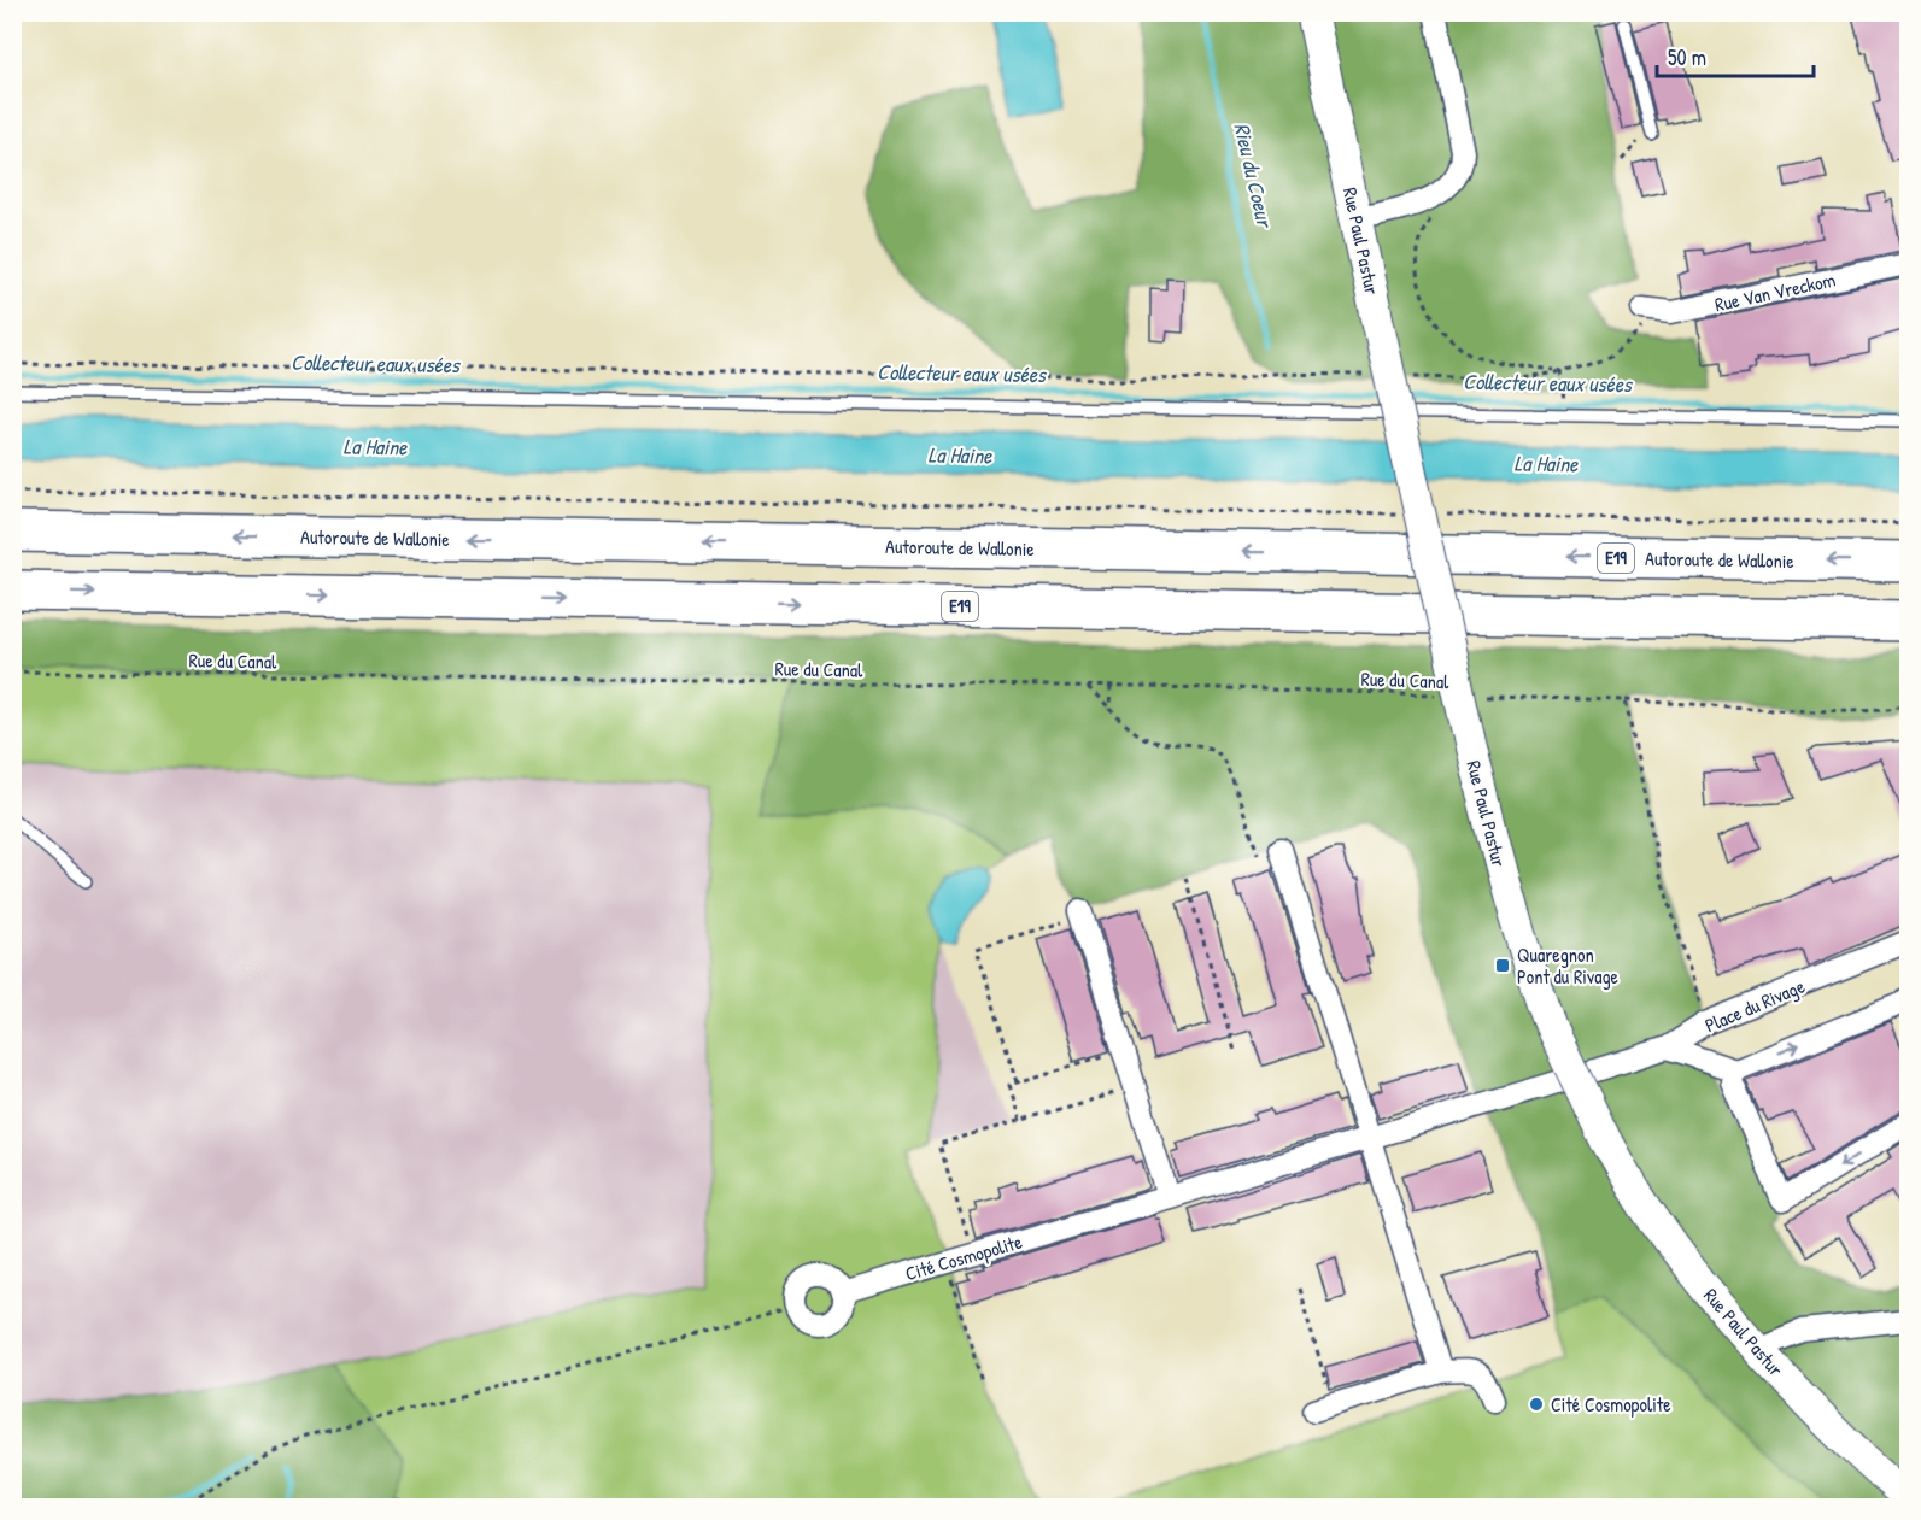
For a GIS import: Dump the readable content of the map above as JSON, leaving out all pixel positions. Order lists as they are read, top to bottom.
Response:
{
  "streets": {
    "highway": ["Autoroute de Wallonie", "E19"],
    "main road": ["Rue Paul Pastur"],
    "street": ["Rue Van Vreckom", "Place du Rivage", "Cité Cosmopolite"],
    "path": ["Rue du Canal"]
  },
  "crossings": [
    ["Place du Rivage", "Cité Cosmopolite"]
  ],
  "water": ["Rieu du Coeur", "Collecteur eaux usées", "La Haine"],
  "places": {
    "transit": ["Quaregnon Pont du Rivage"],
    "other": ["Cité Cosmopolite"]
  },
  "scale_bar": "50 m"
}
